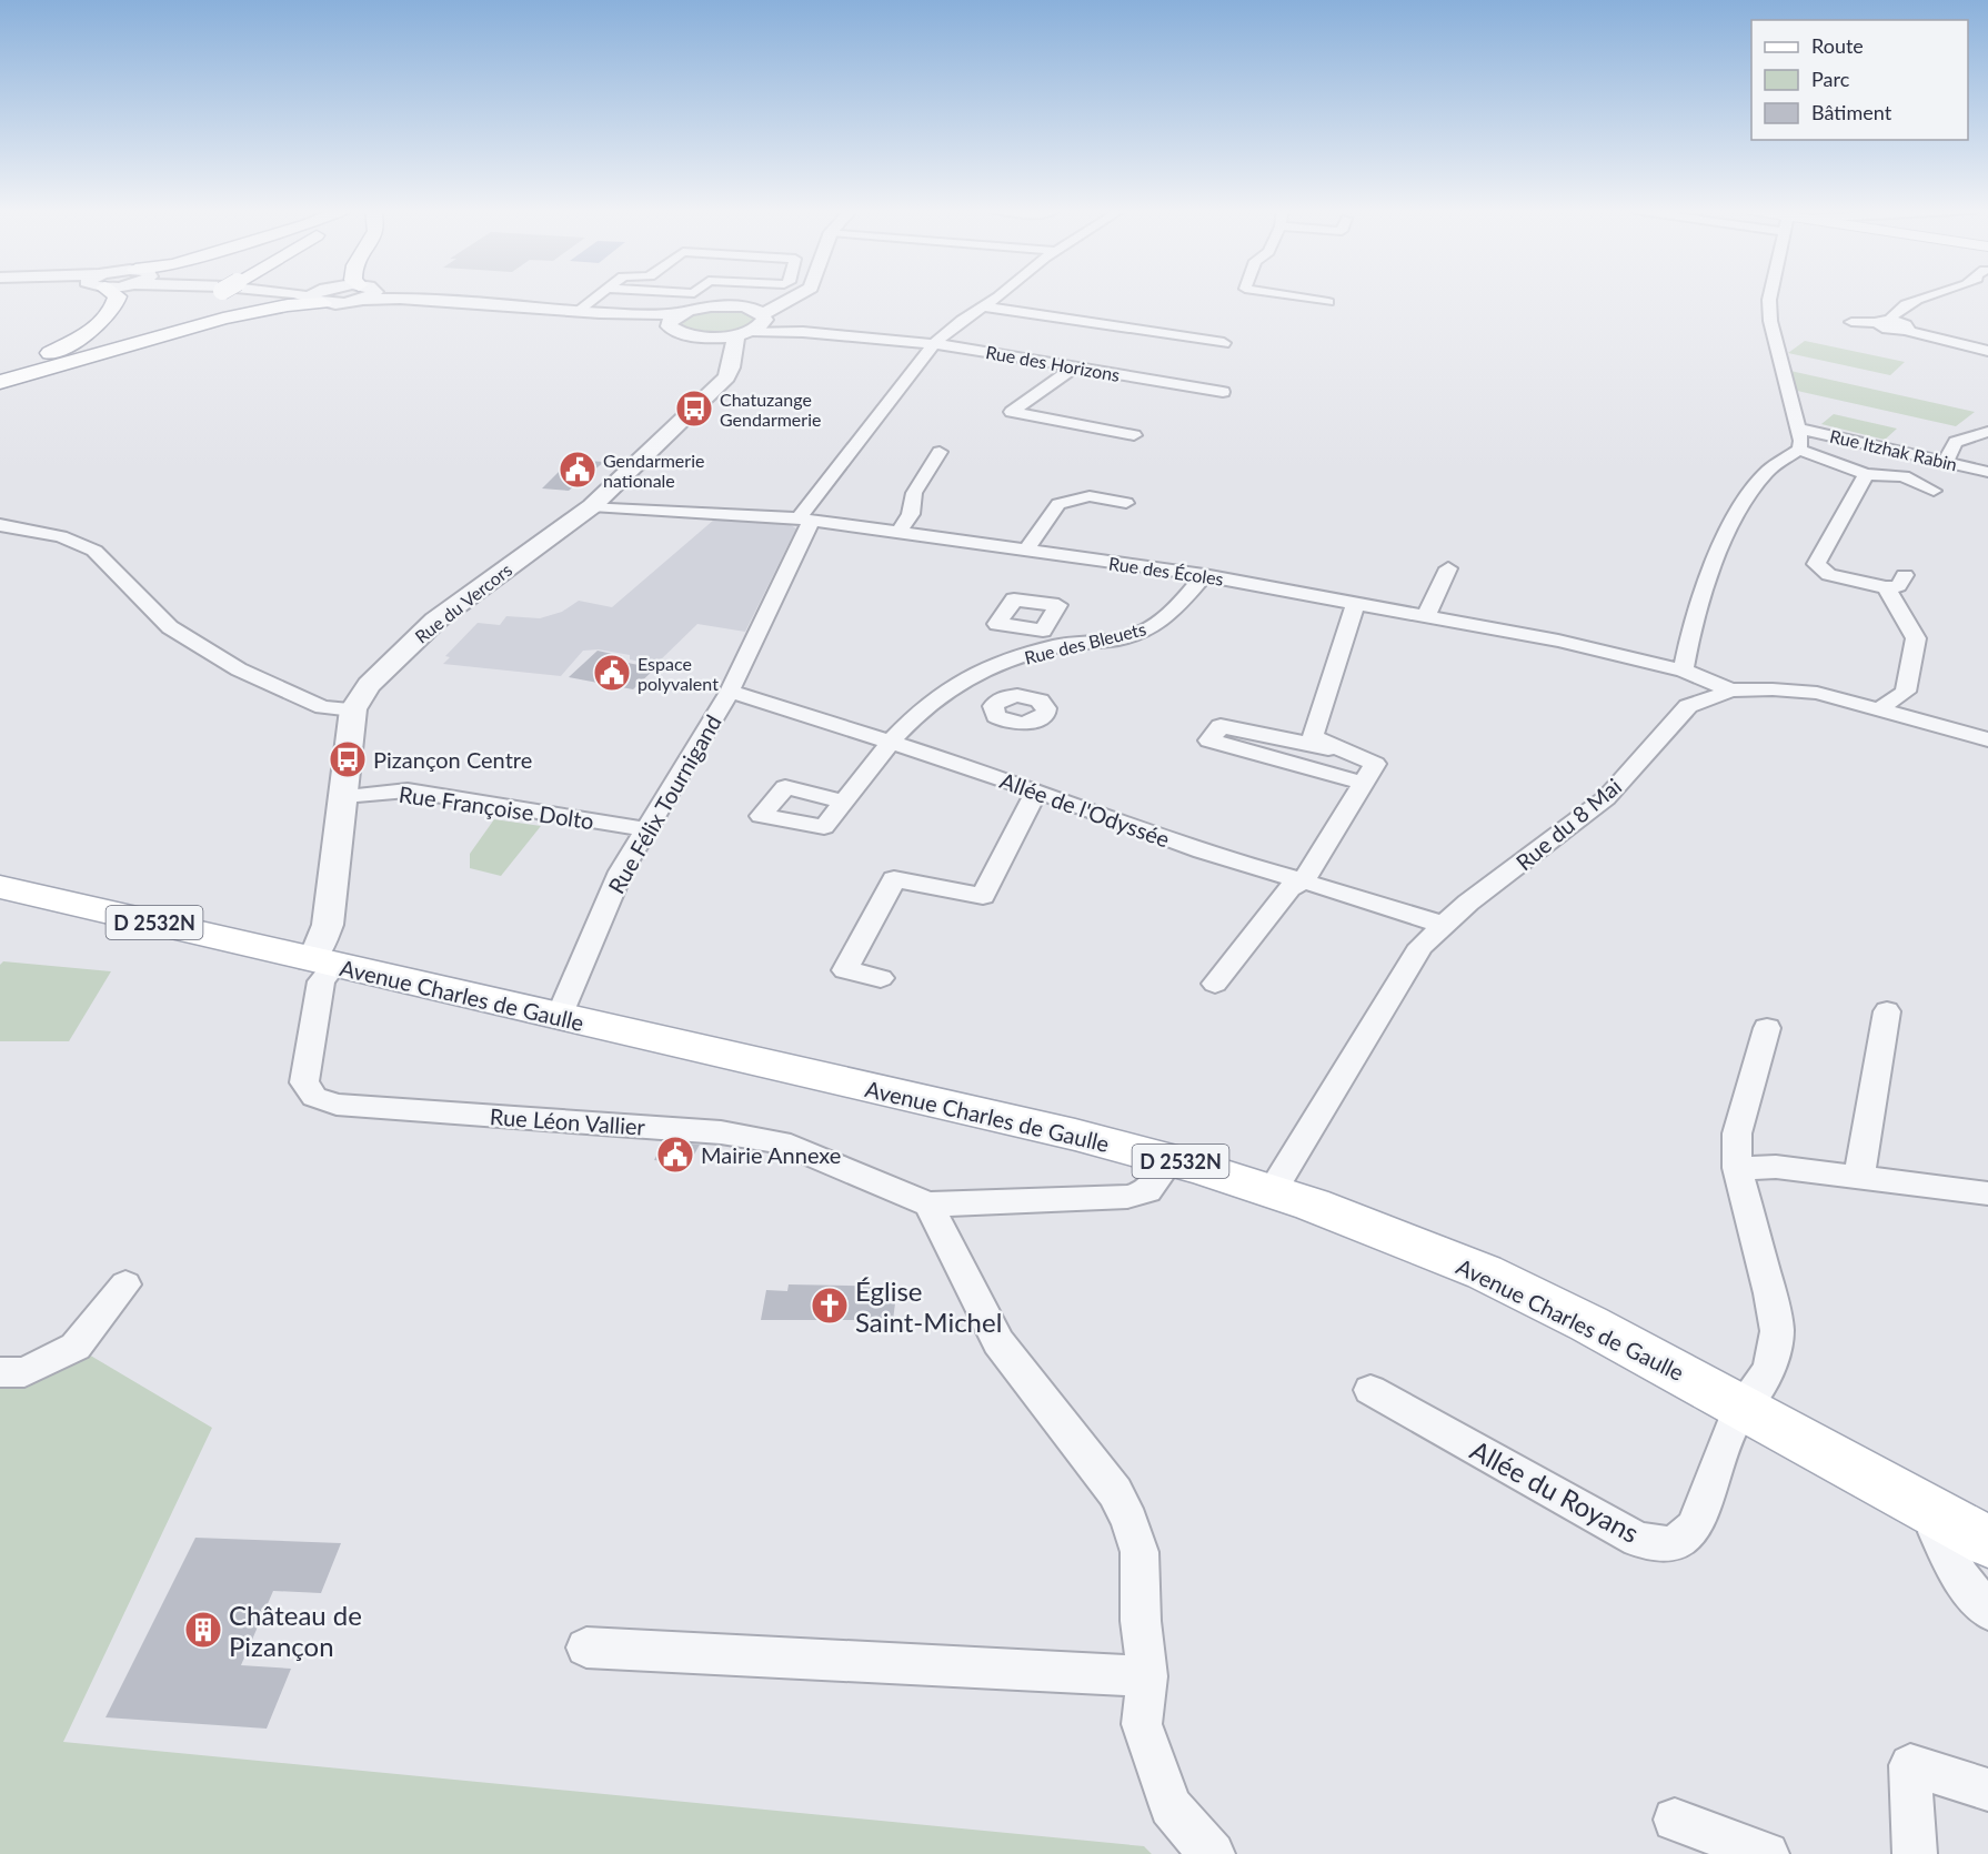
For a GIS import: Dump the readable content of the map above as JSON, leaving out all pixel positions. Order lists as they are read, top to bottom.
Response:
{
  "streets": {
    "main road": ["D 2532N", "Avenue Charles de Gaulle"],
    "street": [
      "Rue des Horizons",
      "Rue Itzhak Rabin",
      "Rue des Écoles",
      "Rue du Vercors",
      "Rue des Bleuets",
      "Rue Félix Tournigand",
      "Rue Françoise Dolto",
      "Allée de l'Odyssée",
      "Rue du 8 Mai",
      "Rue Léon Vallier",
      "Allée du Royans"
    ]
  },
  "crossings": [
    ["Rue des Horizons", "Rue du Vercors"],
    ["Rue des Horizons", "Rue Félix Tournigand"],
    ["Rue des Écoles", "Rue du Vercors"],
    ["Rue des Écoles", "Rue des Bleuets"],
    ["Rue des Écoles", "Rue Félix Tournigand"],
    ["Rue des Écoles", "Rue du 8 Mai"],
    ["Rue du Vercors", "Rue Françoise Dolto"],
    ["Rue du Vercors", "Avenue Charles de Gaulle"],
    ["Rue du Vercors", "Rue Léon Vallier"],
    ["Rue des Bleuets", "Allée de l'Odyssée"],
    ["Rue Félix Tournigand", "Rue Françoise Dolto"],
    ["Rue Félix Tournigand", "Allée de l'Odyssée"],
    ["Rue Félix Tournigand", "Avenue Charles de Gaulle"],
    ["Allée de l'Odyssée", "Rue du 8 Mai"],
    ["Rue du 8 Mai", "Avenue Charles de Gaulle"],
    ["Avenue Charles de Gaulle", "Rue Léon Vallier"],
    ["Avenue Charles de Gaulle", "Allée du Royans"]
  ],
  "places": {
    "bus stop": ["Chatuzange Gendarmerie", "Pizançon Centre"],
    "public building": ["Gendarmerie nationale", "Espace polyvalent", "Mairie Annexe"],
    "church": ["Église Saint-Michel"],
    "building": ["Château de Pizançon"]
  },
  "legend": ["Route", "Parc", "Bâtiment"]
}
